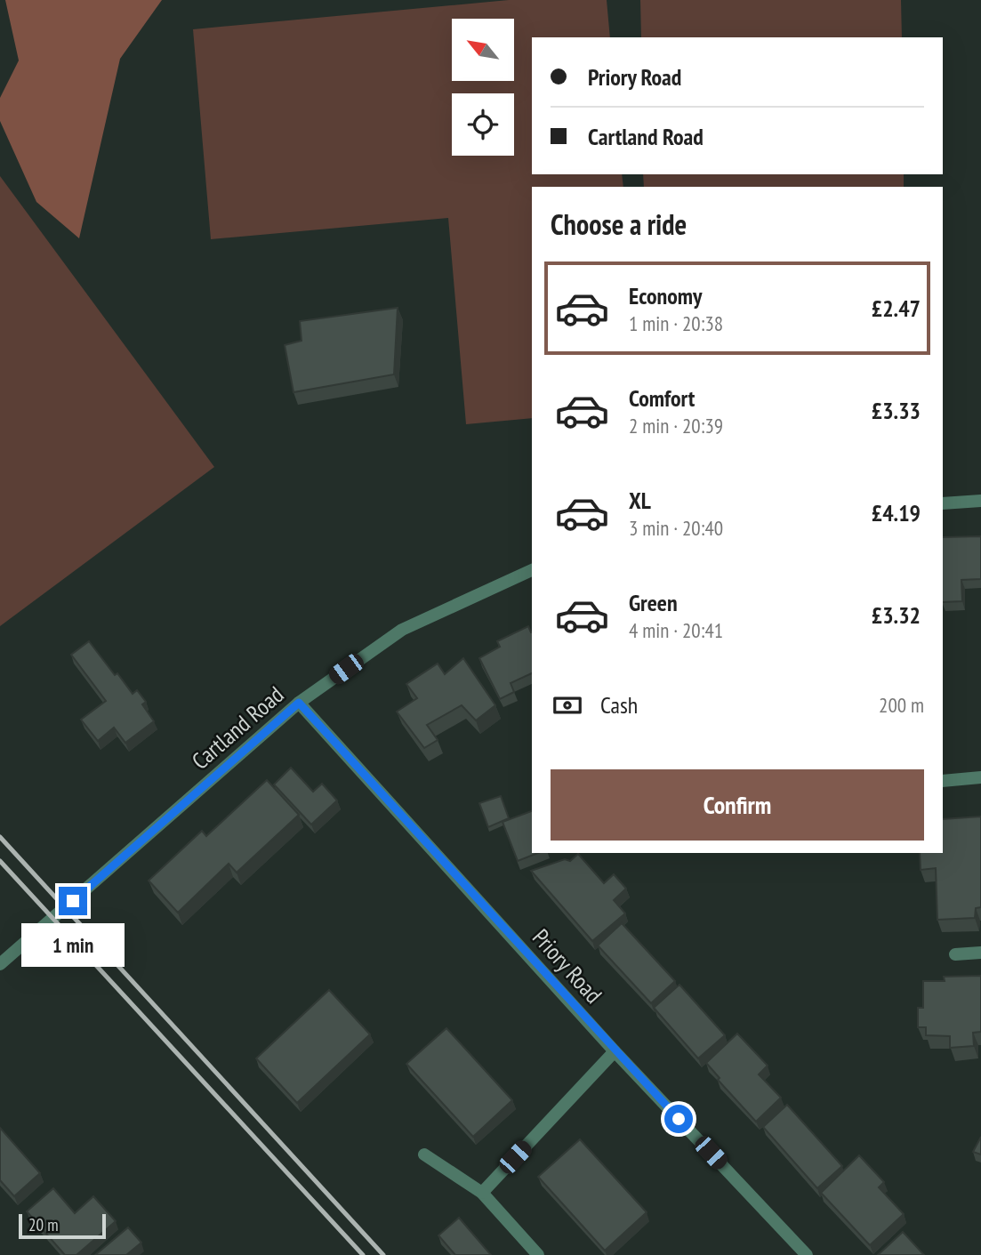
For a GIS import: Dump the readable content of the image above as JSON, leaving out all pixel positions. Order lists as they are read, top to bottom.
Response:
{
  "streets": {
    "street": ["Cartland Road", "Priory Road"]
  },
  "crossings": [
    ["Cartland Road", "Priory Road"]
  ],
  "scale_bar": "20 m",
  "north": "top left",
  "page": {
    "banner": ["Priory Road", "Cartland Road"],
    "heading": "Choose a ride",
    "list": [
      {
        "name": "Economy",
        "note": "1 min · 20:38",
        "value": "£2.47"
      },
      {
        "name": "Comfort",
        "note": "2 min · 20:39",
        "value": "£3.33"
      },
      {
        "name": "XL",
        "note": "3 min · 20:40",
        "value": "£4.19"
      },
      {
        "name": "Green",
        "note": "4 min · 20:41",
        "value": "£3.32"
      }
    ],
    "pay": ["Cash", "200 m"],
    "buttons": "Confirm",
    "bubble": "1 min",
    "scale": "20 m"
  }
}
